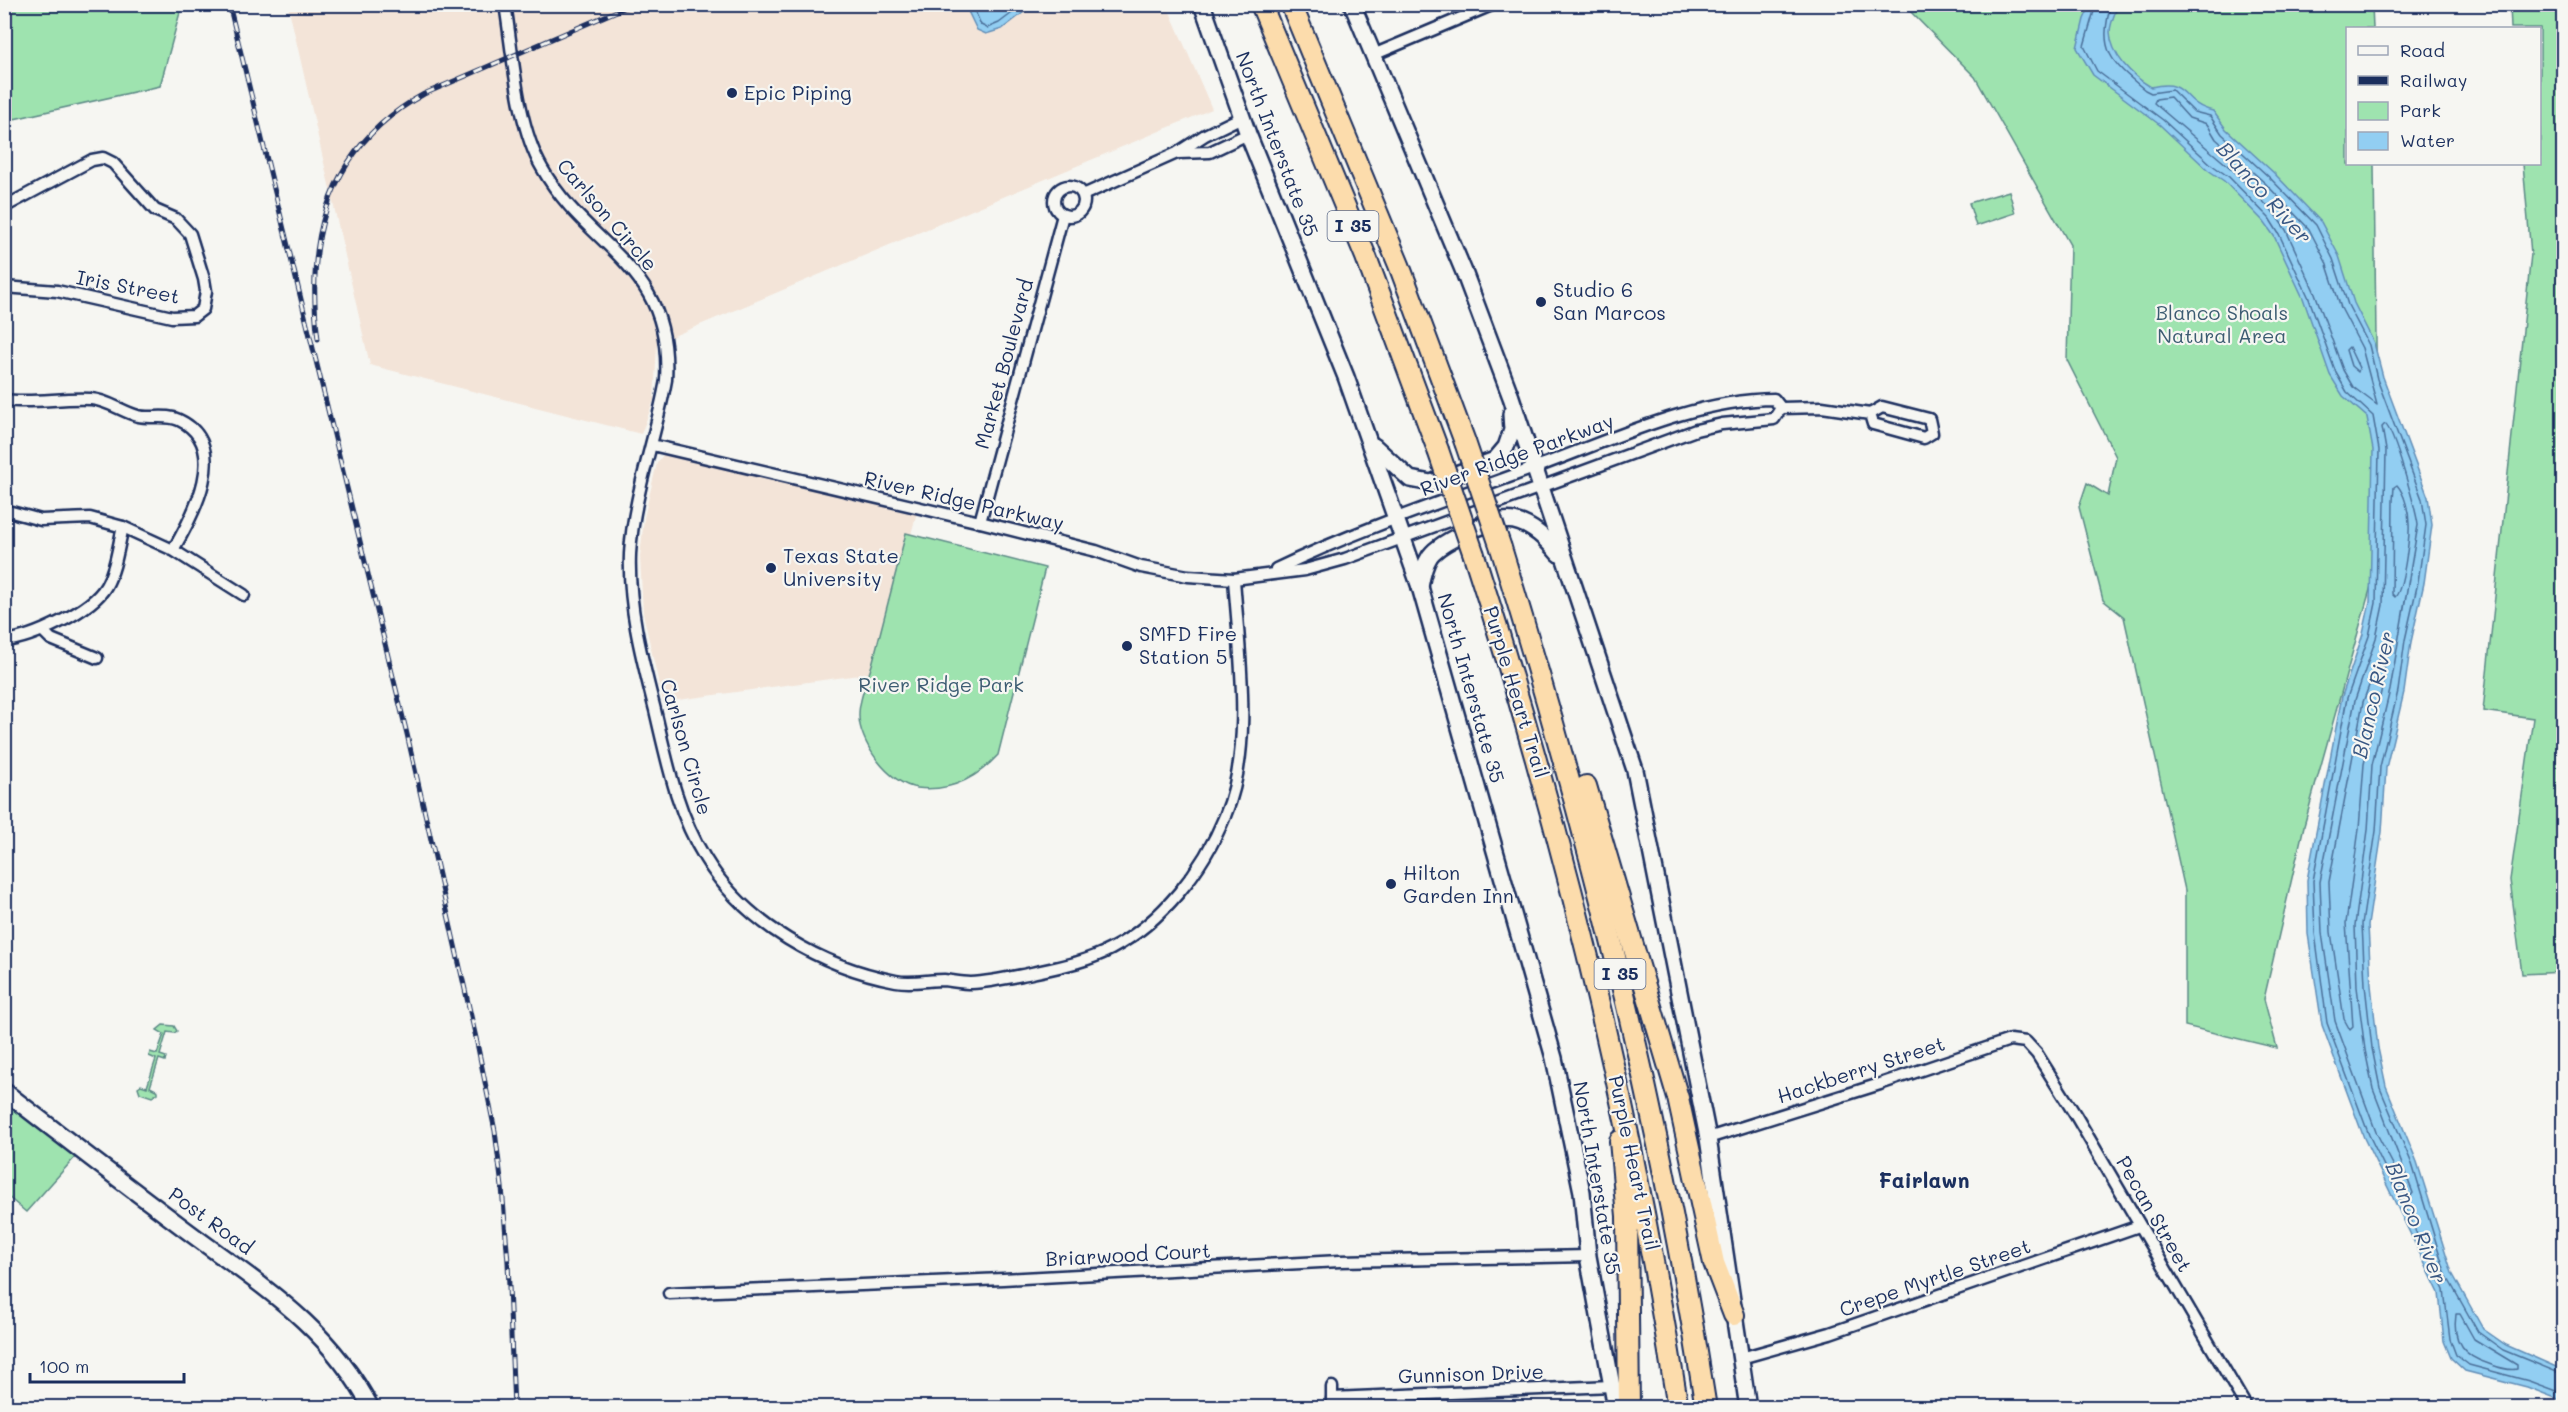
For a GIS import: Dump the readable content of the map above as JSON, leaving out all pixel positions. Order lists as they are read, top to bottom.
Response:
{
  "streets": {
    "highway": ["I 35", "Purple Heart Trail"],
    "main road": ["North Interstate 35", "Post Road"],
    "street": [
      "Carlson Circle",
      "Iris Street",
      "Market Boulevard",
      "River Ridge Parkway",
      "Hackberry Street",
      "Pecan Street",
      "Briarwood Court",
      "Crepe Myrtle Street",
      "Gunnison Drive"
    ]
  },
  "crossings": [
    ["North Interstate 35", "River Ridge Parkway"],
    ["North Interstate 35", "Briarwood Court"],
    ["North Interstate 35", "Gunnison Drive"],
    ["Carlson Circle", "River Ridge Parkway"],
    ["Market Boulevard", "River Ridge Parkway"],
    ["Hackberry Street", "Pecan Street"],
    ["Pecan Street", "Crepe Myrtle Street"]
  ],
  "districts": ["Fairlawn"],
  "water": ["Blanco River"],
  "parks": ["Blanco Shoals Natural Area", "River Ridge Park"],
  "places": [
    "Epic Piping",
    "Studio 6 San Marcos",
    "Texas State University",
    "SMFD Fire Station 5",
    "Hilton Garden Inn"
  ],
  "legend": [
    "Road",
    "Railway",
    "Park",
    "Water"
  ],
  "scale_bar": "100 m"
}
